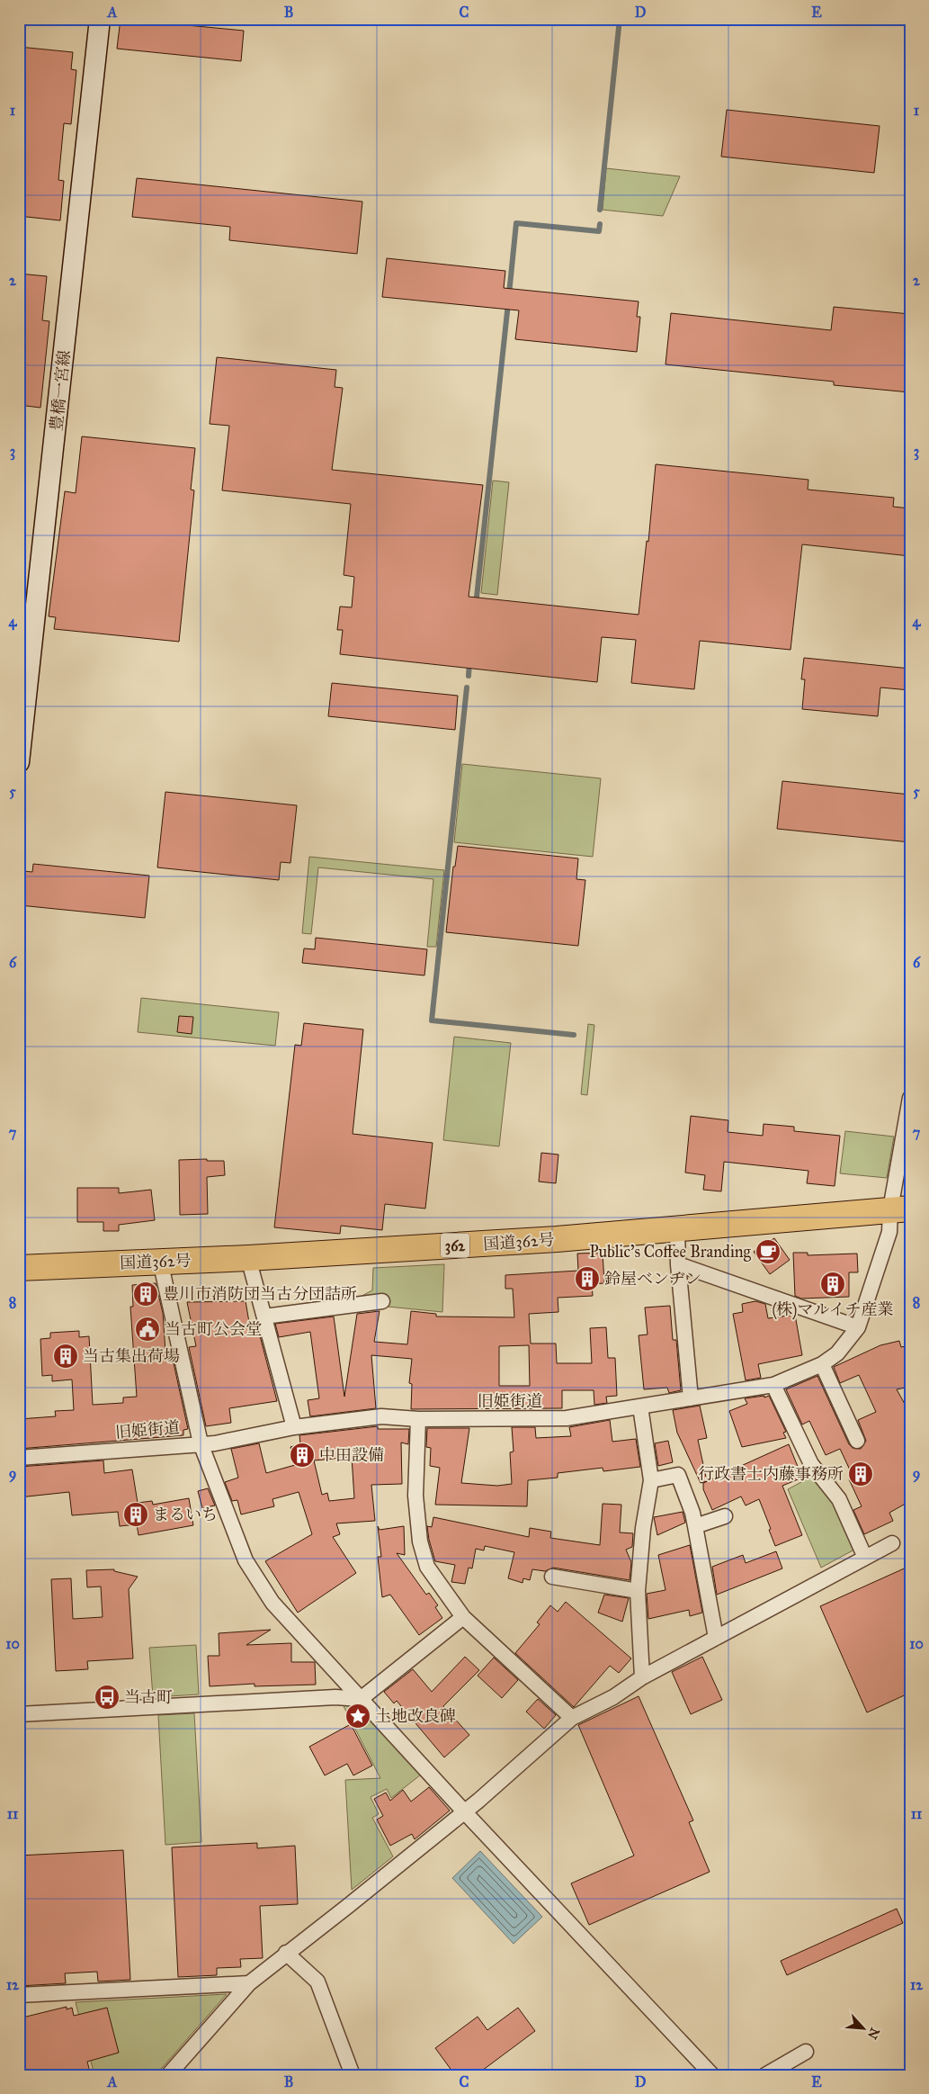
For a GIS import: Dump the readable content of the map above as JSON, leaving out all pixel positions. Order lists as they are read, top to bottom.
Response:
{
  "streets": {
    "highway": ["国道362号", "362"],
    "main road": ["豊橋一宮線"],
    "street": ["旧姫街道"]
  },
  "crossings": [
    ["国道362号", "旧姫街道"]
  ],
  "places": {
    "cafe": ["Public's Coffee Branding"],
    "building": [
      "鈴屋ベンヂン",
      "(株)マルイチ産業",
      "豊川市消防団当古分団詰所",
      "当古集出荷場",
      "中田設備",
      "行政書士内藤事務所",
      "まるいち"
    ],
    "public building": ["当古町公会堂"],
    "bus stop": ["当古町"],
    "place": ["土地改良碑"]
  },
  "north": "bottom right",
  "grid": {
    "columns": [
      "A",
      "B",
      "C",
      "D",
      "E"
    ],
    "rows": [
      "1",
      "2",
      "3",
      "4",
      "5",
      "6",
      "7",
      "8",
      "9",
      "10",
      "11",
      "12"
    ]
  }
}
